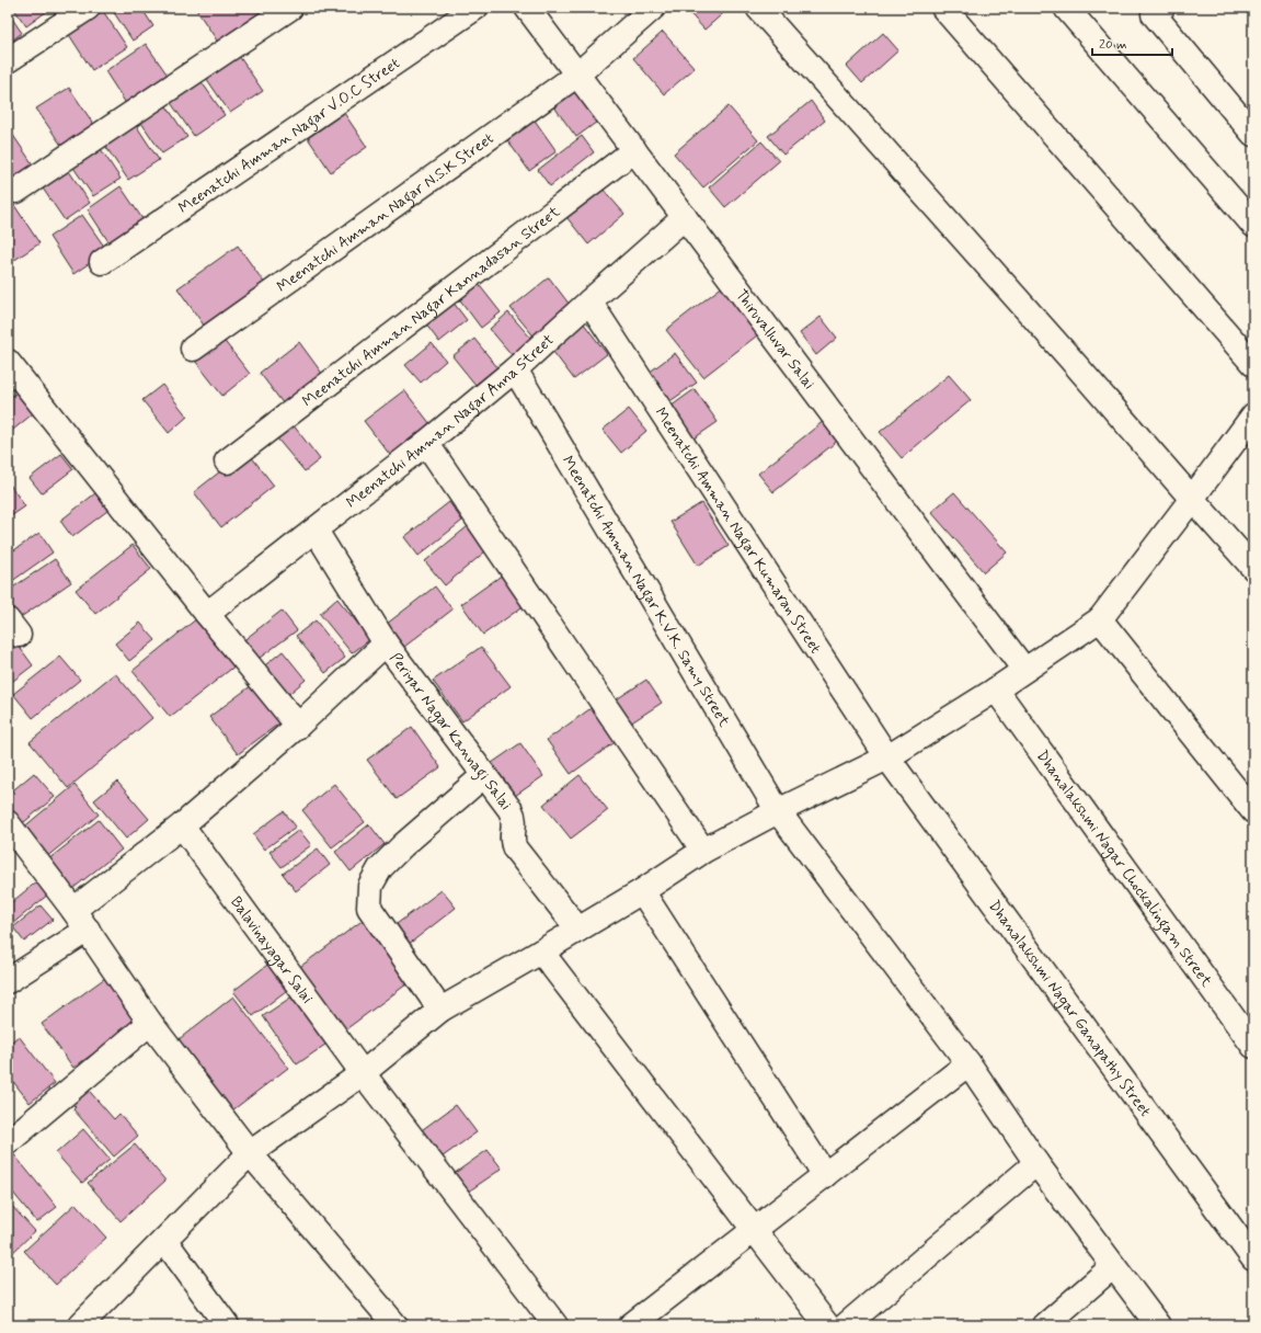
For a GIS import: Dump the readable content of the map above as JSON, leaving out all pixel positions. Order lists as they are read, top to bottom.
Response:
{
  "streets": {
    "street": [
      "Meenatchi Amman Nagar V.O.C Street",
      "Meenatchi Amman Nagar N.S.K Street",
      "Meenatchi Amman Nagar Kannadasan Street",
      "Thiruvalluvar Salai",
      "Meenatchi Amman Nagar Anna Street",
      "Meenatchi Amman Nagar Kumaran Street",
      "Meenatchi Amman Nagar K.V.K. Samy Street",
      "Periyar Nagar Kannagi Salai",
      "Dhanalakshmi Nagar Chockalingam Street",
      "Balavinayagar Salai",
      "Dhanalakshmi Nagar Ganapathy Street"
    ]
  },
  "crossings": [
    ["Meenatchi Amman Nagar N.S.K Street", "Thiruvalluvar Salai"],
    ["Meenatchi Amman Nagar Kannadasan Street", "Thiruvalluvar Salai"],
    ["Thiruvalluvar Salai", "Meenatchi Amman Nagar Anna Street"],
    ["Meenatchi Amman Nagar Anna Street", "Meenatchi Amman Nagar Kumaran Street"],
    ["Meenatchi Amman Nagar Anna Street", "Meenatchi Amman Nagar K.V.K. Samy Street"],
    ["Meenatchi Amman Nagar Anna Street", "Periyar Nagar Kannagi Salai"],
    ["Meenatchi Amman Nagar Kumaran Street", "Dhanalakshmi Nagar Ganapathy Street"]
  ],
  "scale_bar": "20 m"
}
